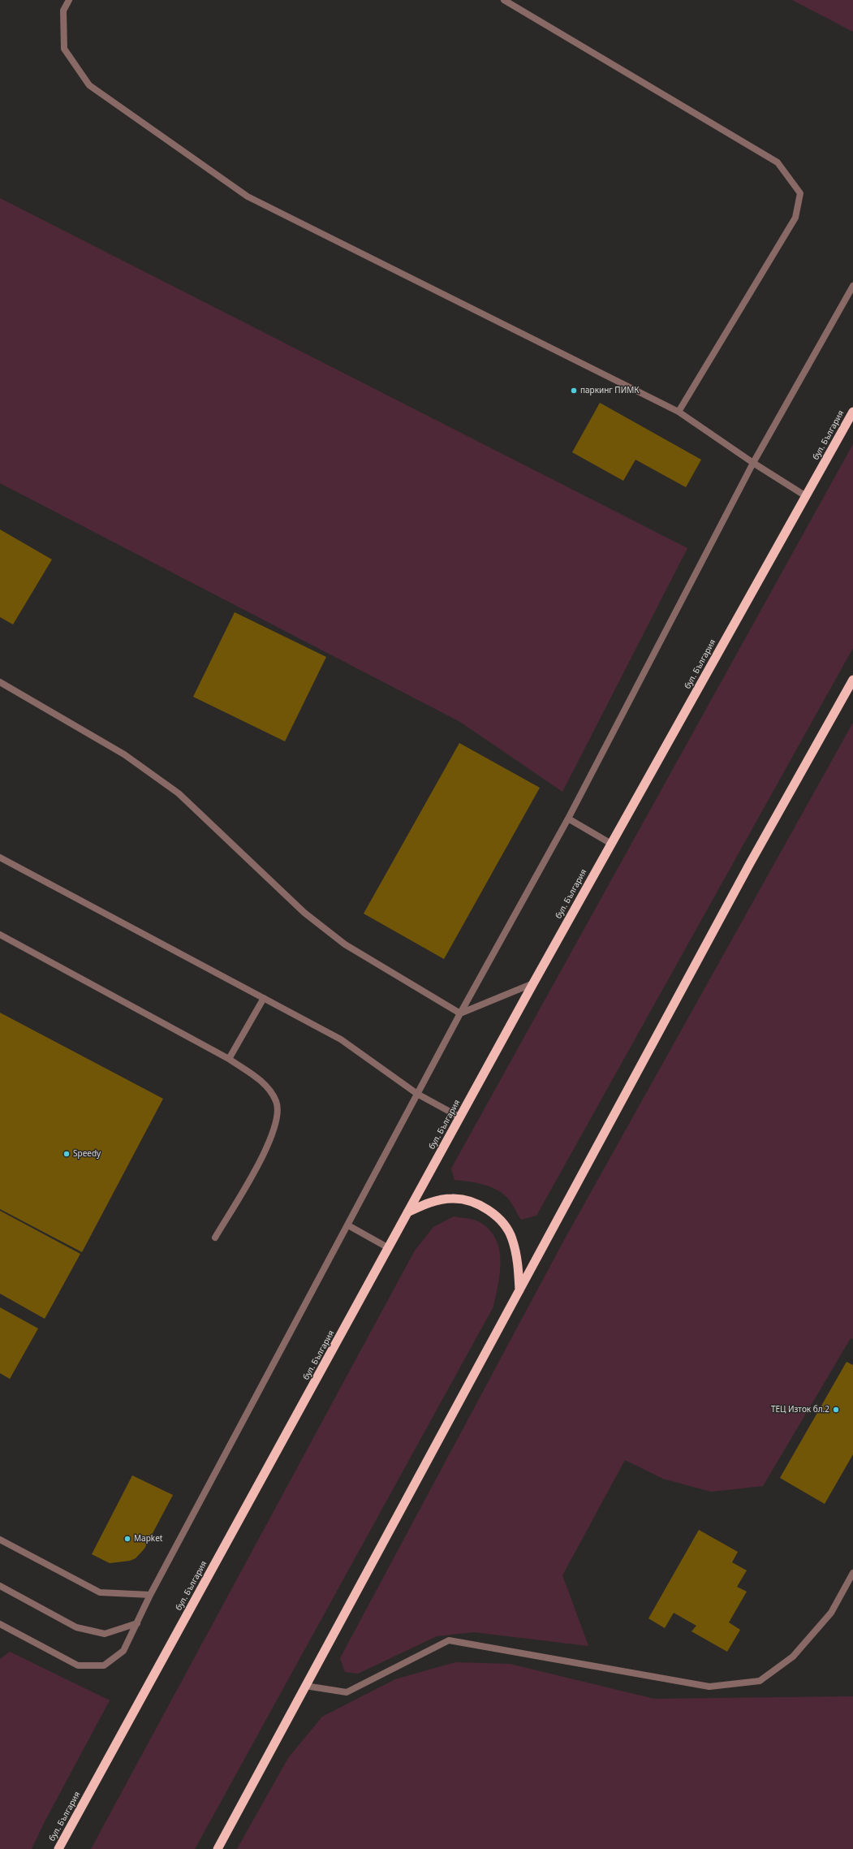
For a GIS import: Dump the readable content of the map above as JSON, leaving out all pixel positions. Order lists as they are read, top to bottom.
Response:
{
  "streets": {
    "highway": ["бул. България"]
  },
  "places": [
    "паркинг ПИМК",
    "Speedy",
    "ТЕЦ Изток бл.2",
    "Mapket"
  ]
}
